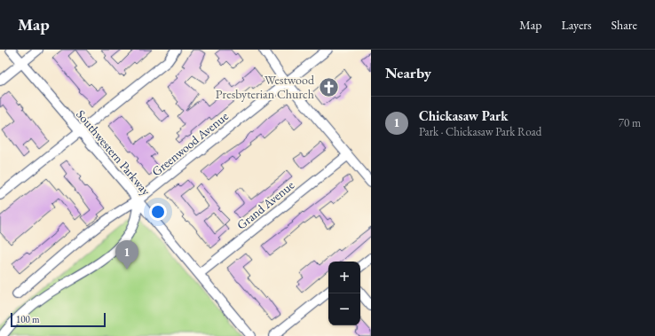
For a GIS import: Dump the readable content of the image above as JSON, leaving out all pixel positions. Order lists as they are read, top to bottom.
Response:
{
  "streets": {
    "street": ["Greenwood Avenue", "Southwestern Parkway", "Grand Avenue"]
  },
  "crossings": [
    ["Greenwood Avenue", "Southwestern Parkway"],
    ["Southwestern Parkway", "Grand Avenue"]
  ],
  "places": {
    "church": ["Westwood Presbyterian Church"]
  },
  "scale_bar": "100 m",
  "page": {
    "header": "Map",
    "nav": ["Map", "Layers", "Share"],
    "heading": "Nearby",
    "list": [
      {
        "mark": "1",
        "name": "Chickasaw Park",
        "note": "Park · Chickasaw Park Road",
        "value": "70 m"
      }
    ],
    "pins": "1",
    "map_buttons": ["+", "−"],
    "scale": "100 m"
  }
}
